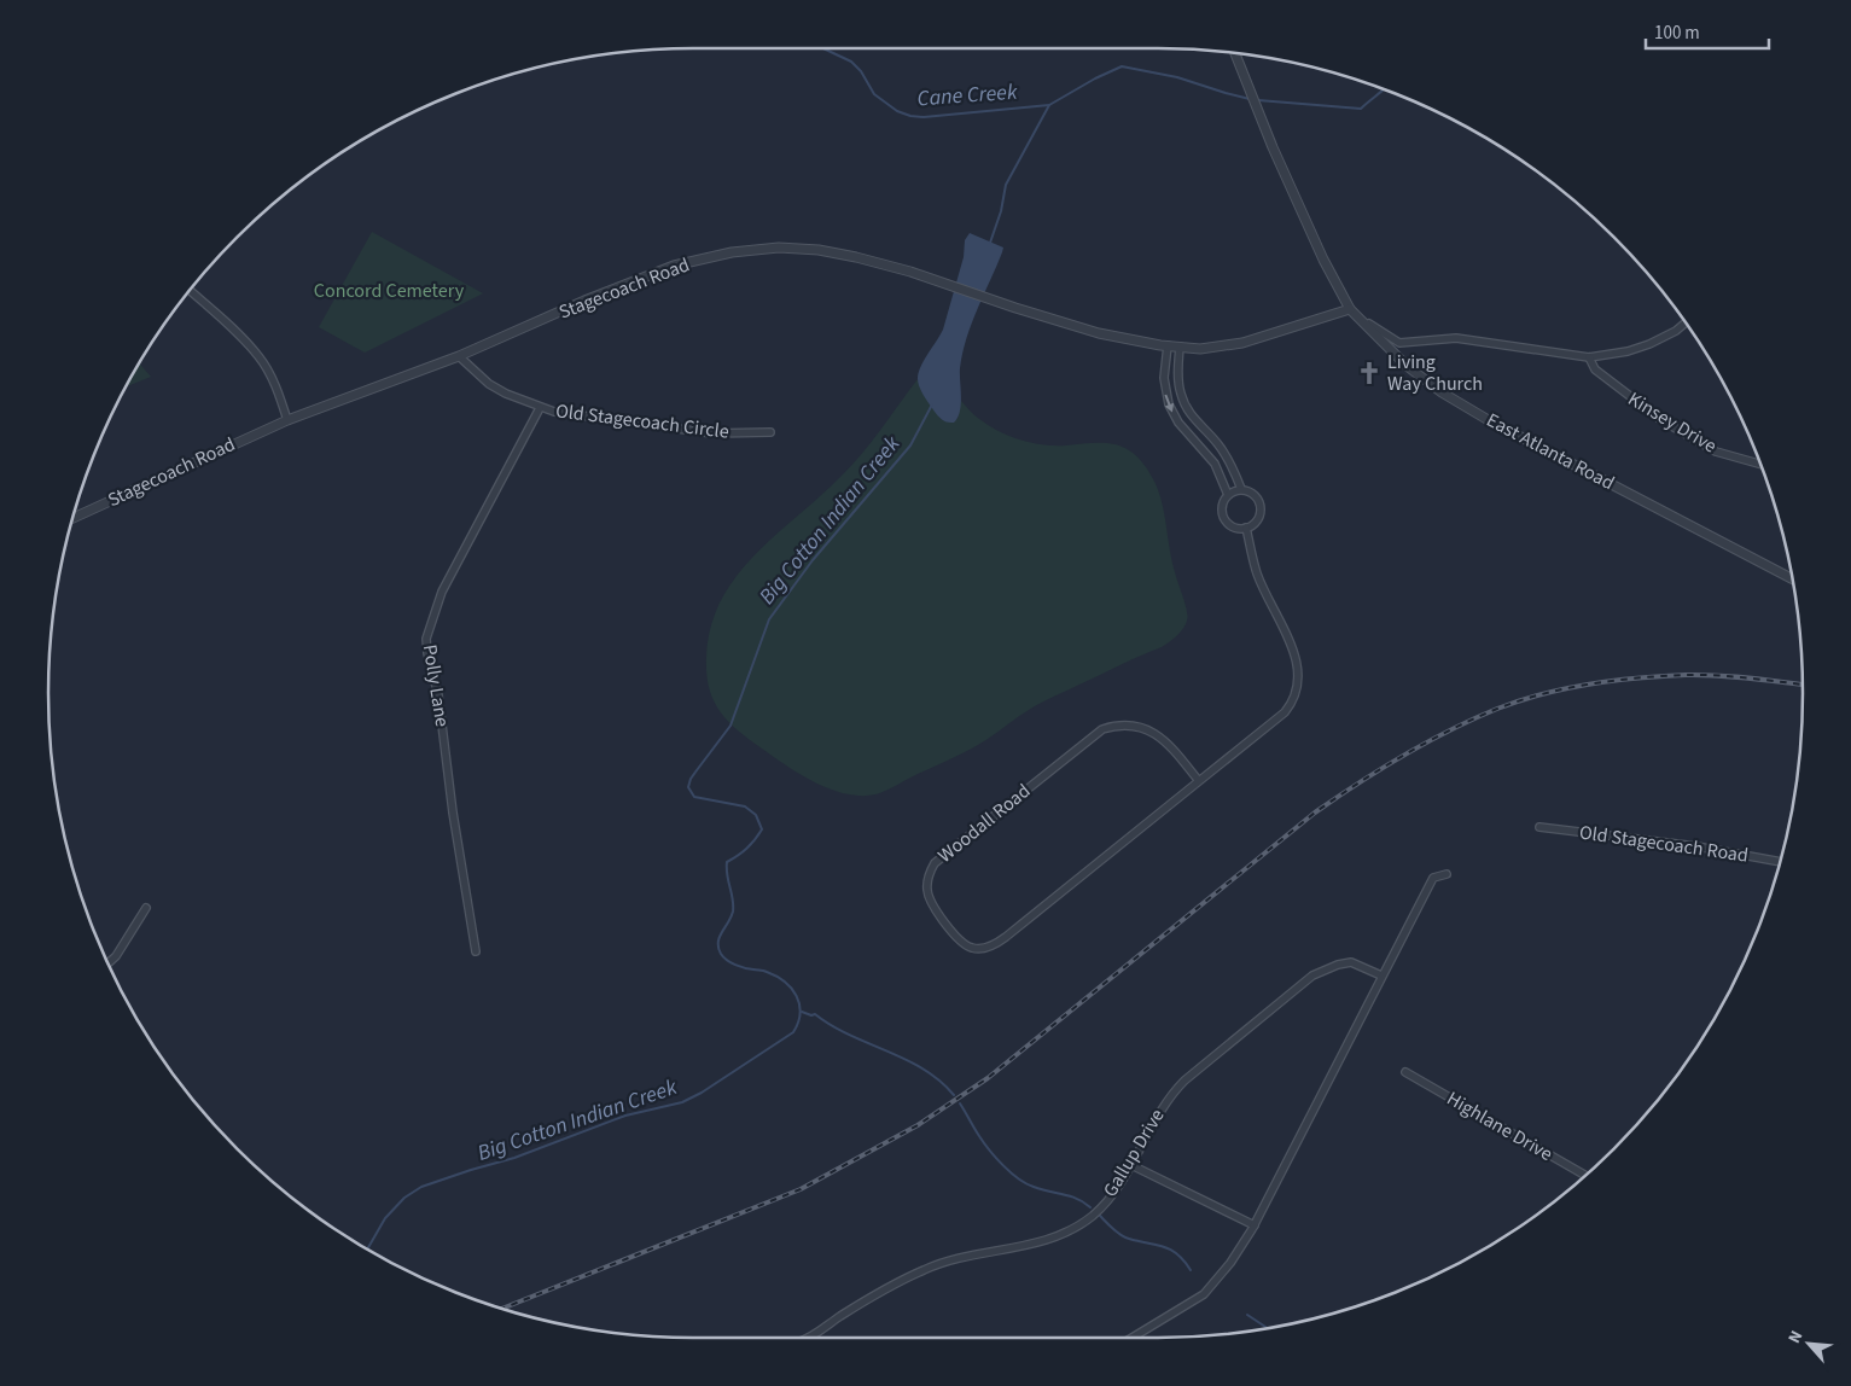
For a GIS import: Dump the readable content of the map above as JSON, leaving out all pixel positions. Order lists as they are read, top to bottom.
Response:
{
  "streets": {
    "street": [
      "Stagecoach Road",
      "Old Stagecoach Circle",
      "Kinsey Drive",
      "East Atlanta Road",
      "Polly Lane",
      "Woodall Road",
      "Old Stagecoach Road",
      "Highlane Drive",
      "Gallup Drive"
    ]
  },
  "crossings": [
    ["Stagecoach Road", "Old Stagecoach Circle"],
    ["Stagecoach Road", "East Atlanta Road"],
    ["Old Stagecoach Circle", "Polly Lane"]
  ],
  "water": ["Cane Creek", "Big Cotton Indian Creek"],
  "parks": ["Concord Cemetery"],
  "places": {
    "church": ["Living Way Church"]
  },
  "scale_bar": "100 m",
  "north": "top left"
}
